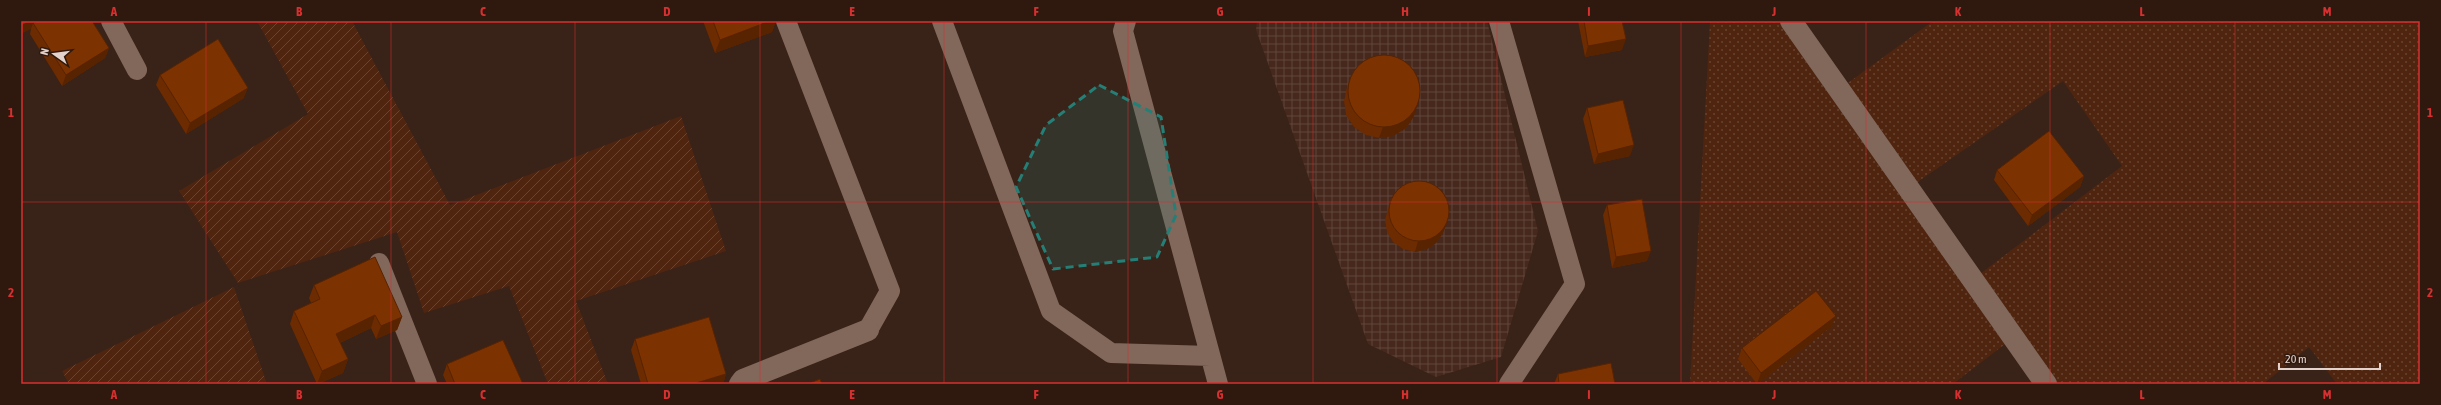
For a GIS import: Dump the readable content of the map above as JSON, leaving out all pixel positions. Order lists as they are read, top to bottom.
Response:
{
  "scale_bar": "20 m",
  "north": "left",
  "grid": {
    "columns": [
      "A",
      "B",
      "C",
      "D",
      "E",
      "F",
      "G",
      "H",
      "I",
      "J",
      "K",
      "L",
      "M"
    ],
    "rows": ["1", "2"]
  }
}
